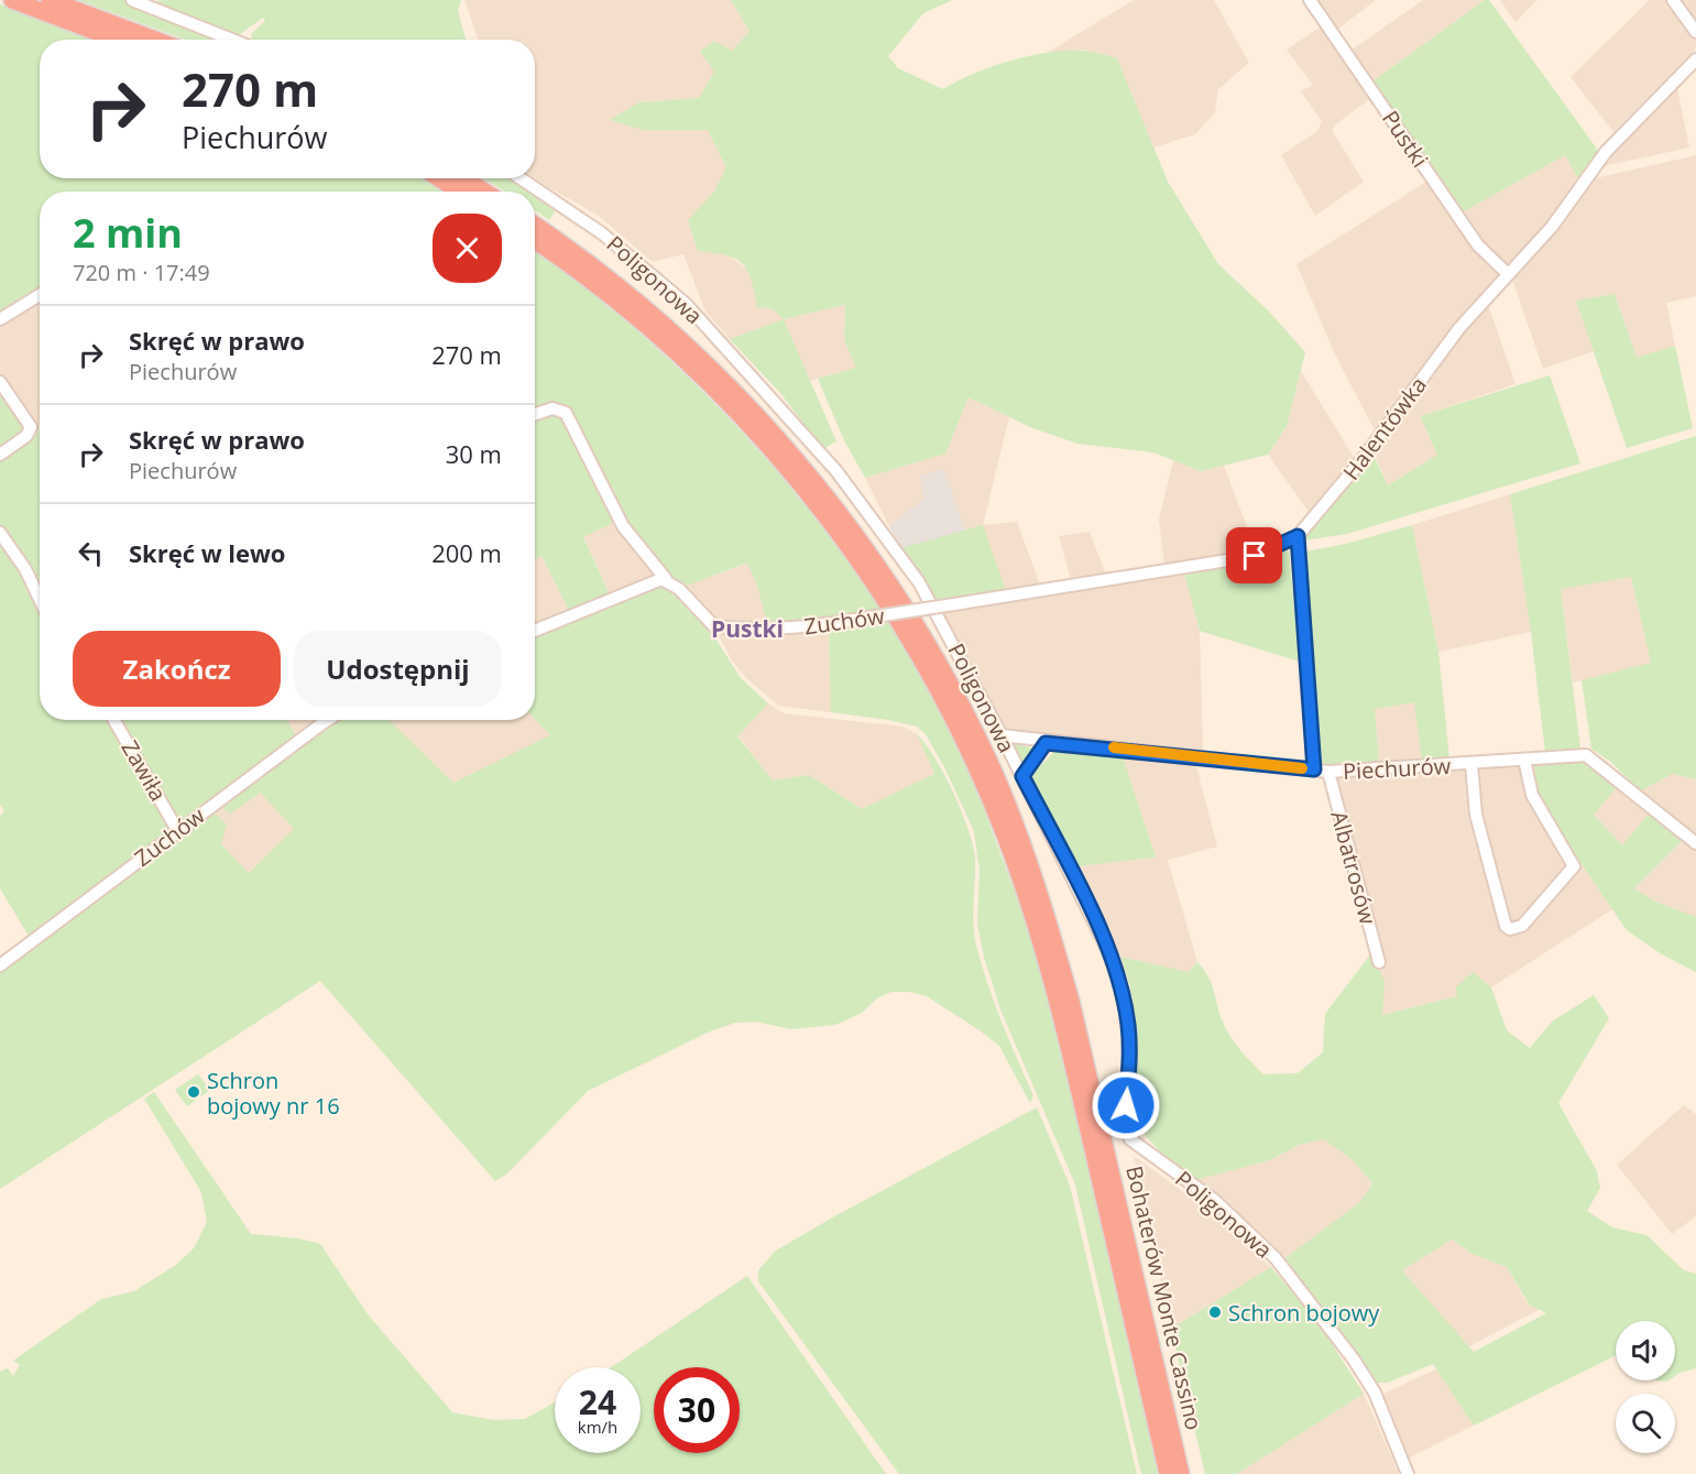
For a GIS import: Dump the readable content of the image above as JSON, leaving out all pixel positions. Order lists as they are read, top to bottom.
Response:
{
  "streets": {
    "highway": ["Bohaterów Monte Cassino"],
    "street": [
      "Pustki",
      "Poligonowa",
      "Halentówka",
      "Zuchów",
      "Piechurów",
      "Zawiła",
      "Albatrosów"
    ]
  },
  "crossings": [
    ["Pustki", "Halentówka"],
    ["Poligonowa", "Piechurów"],
    ["Halentówka", "Zuchów"],
    ["Zuchów", "Zawiła"],
    ["Piechurów", "Albatrosów"]
  ],
  "districts": ["Pustki"],
  "places": ["Schron bojowy nr 16", "Schron bojowy"],
  "page": {
    "turn": ["270 m", "Piechurów"],
    "heading": ["2 min", "720 m · 17:49"],
    "list": [
      {
        "name": "Skręć w prawo",
        "note": "Piechurów",
        "value": "270 m"
      },
      {
        "name": "Skręć w prawo",
        "note": "Piechurów",
        "value": "30 m"
      },
      {
        "name": "Skręć w lewo",
        "value": "200 m"
      }
    ],
    "buttons": ["Zakończ", "Udostępnij"],
    "speed": "24 km/h",
    "limit": "30"
  }
}
